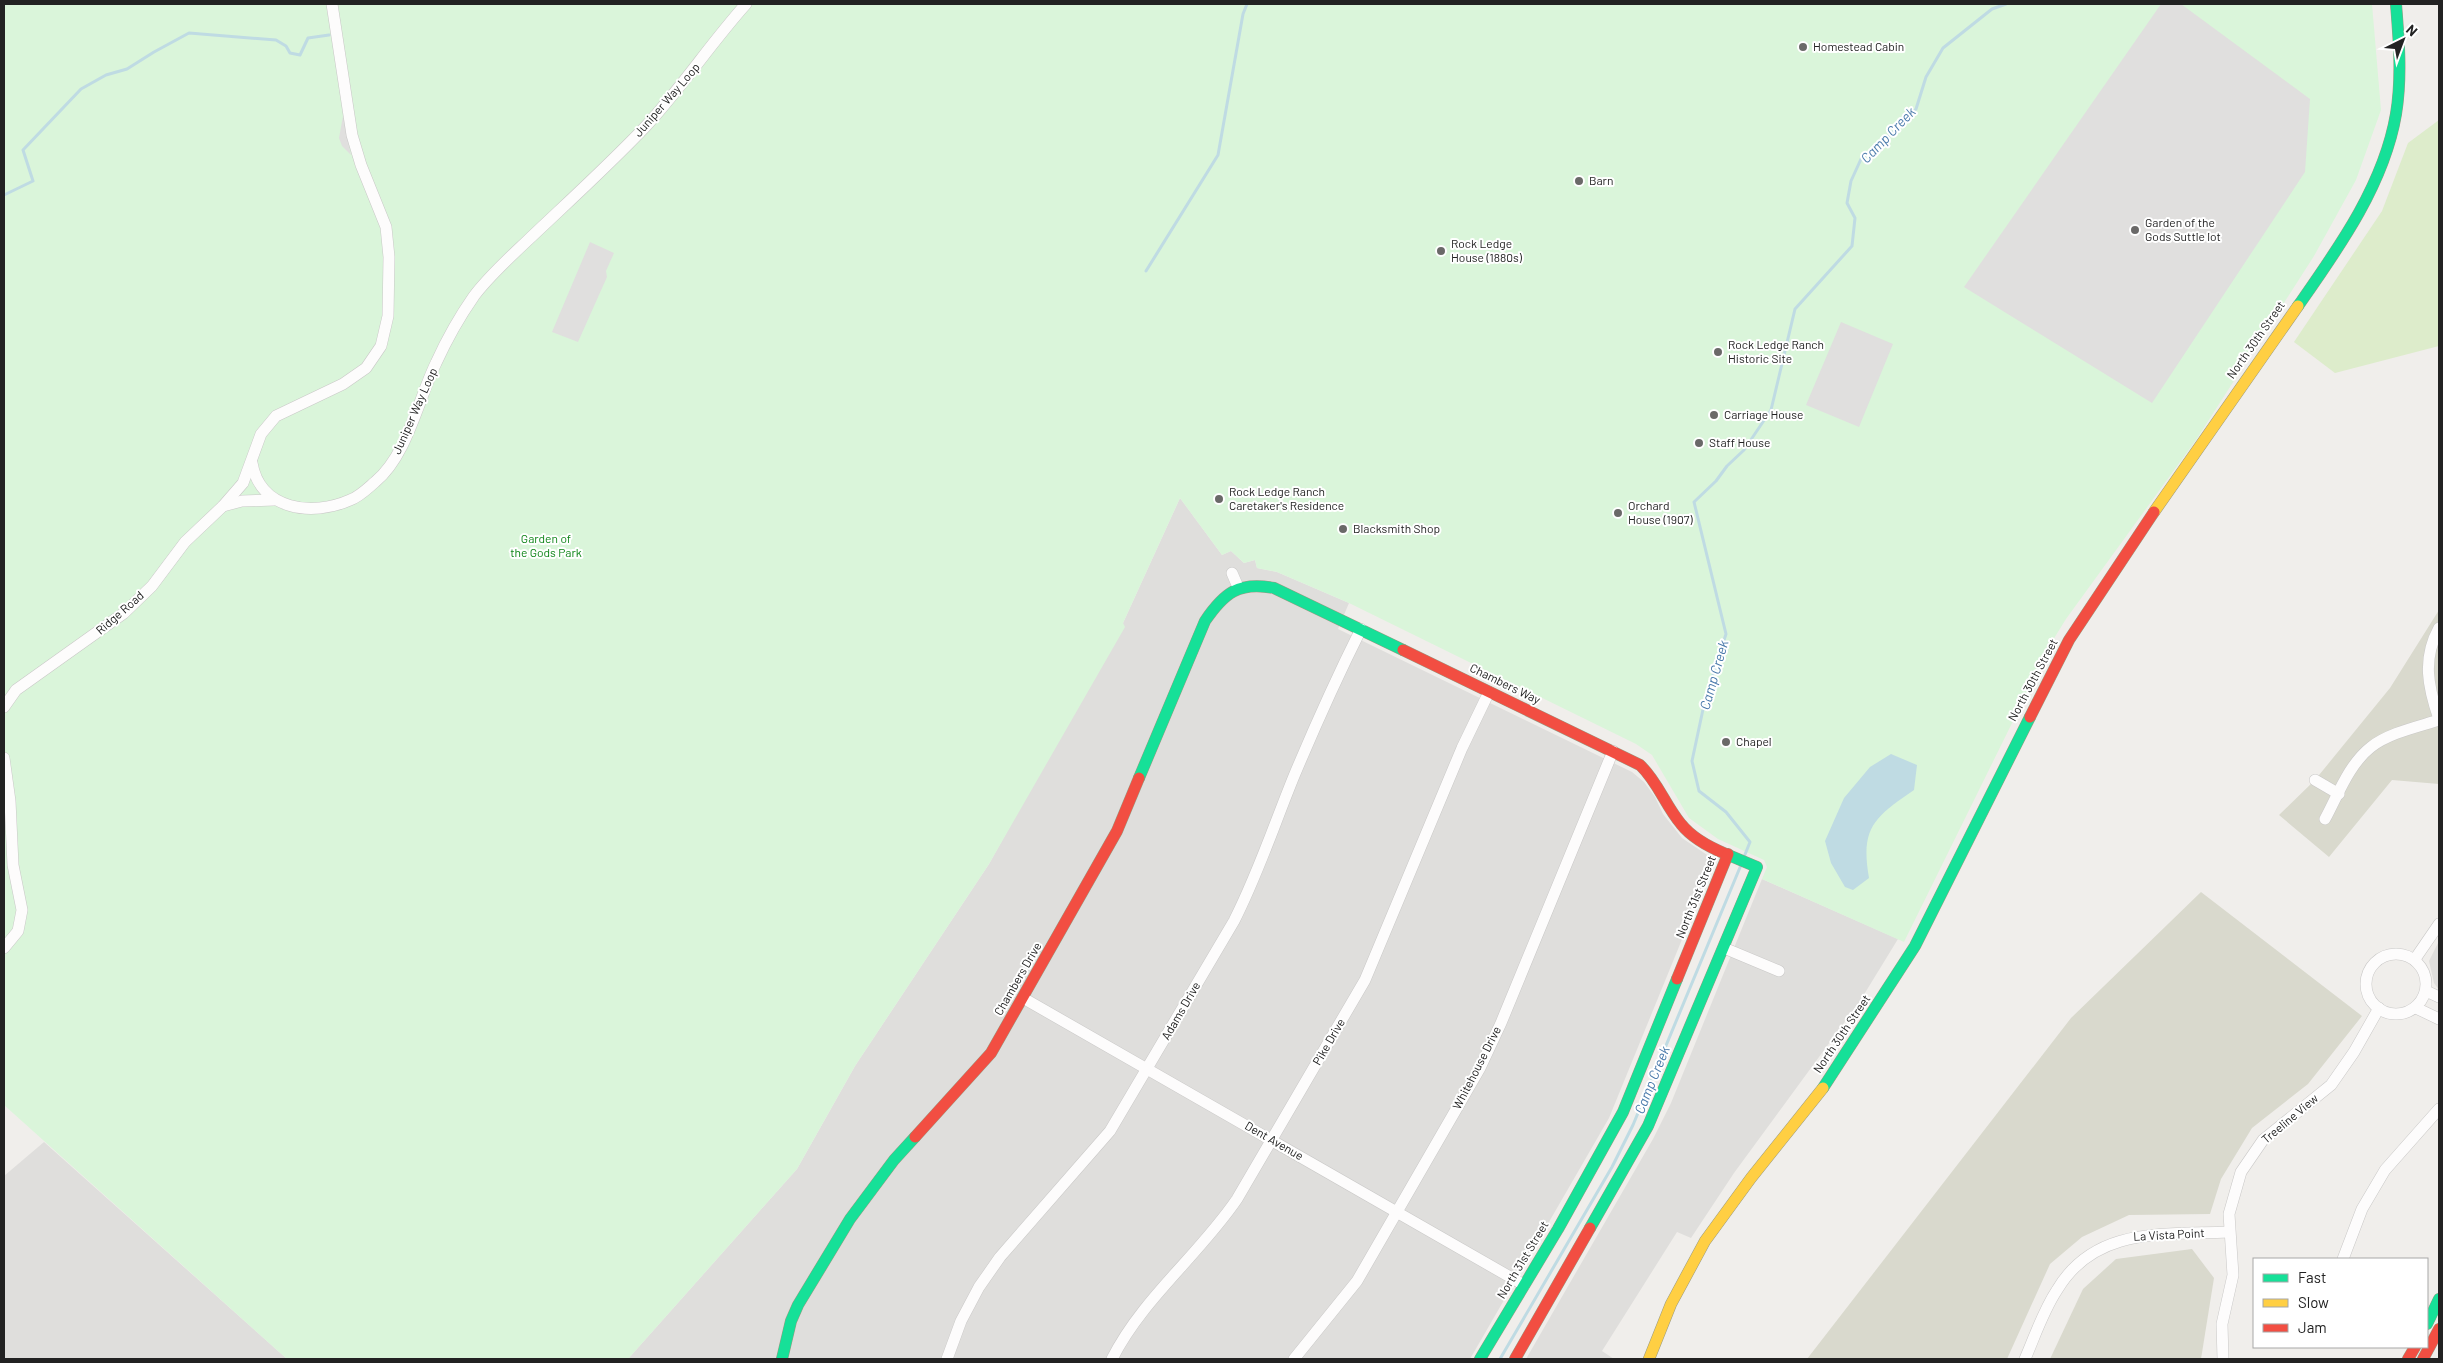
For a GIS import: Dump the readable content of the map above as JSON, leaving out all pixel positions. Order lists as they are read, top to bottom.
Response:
{
  "streets": {
    "street": [
      "Juniper Way Loop",
      "North 30th Street",
      "Ridge Road",
      "Chambers Way",
      "North 31st Street",
      "Chambers Drive",
      "Adams Drive",
      "Pike Drive",
      "Whitehouse Drive",
      "Treeline View",
      "Dent Avenue",
      "La Vista Point"
    ]
  },
  "crossings": [
    ["Juniper Way Loop", "Ridge Road"],
    ["Chambers Way", "North 31st Street"],
    ["Chambers Way", "Chambers Drive"],
    ["Chambers Way", "Adams Drive"],
    ["Chambers Way", "Pike Drive"],
    ["Chambers Way", "Whitehouse Drive"],
    ["North 31st Street", "Dent Avenue"],
    ["Chambers Drive", "Dent Avenue"],
    ["Adams Drive", "Dent Avenue"],
    ["Pike Drive", "Dent Avenue"],
    ["Whitehouse Drive", "Dent Avenue"],
    ["Treeline View", "La Vista Point"]
  ],
  "water": ["Camp Creek"],
  "parks": ["Garden of the Gods Park"],
  "places": [
    "Homestead Cabin",
    "Barn",
    "Garden of the Gods Suttle lot",
    "Rock Ledge House (1880s)",
    "Rock Ledge Ranch Historic Site",
    "Carriage House",
    "Staff House",
    "Rock Ledge Ranch Caretaker's Residence",
    "Orchard House (1907)",
    "Blacksmith Shop",
    "Chapel"
  ],
  "legend": ["Fast", "Slow", "Jam"],
  "north": "top right"
}
